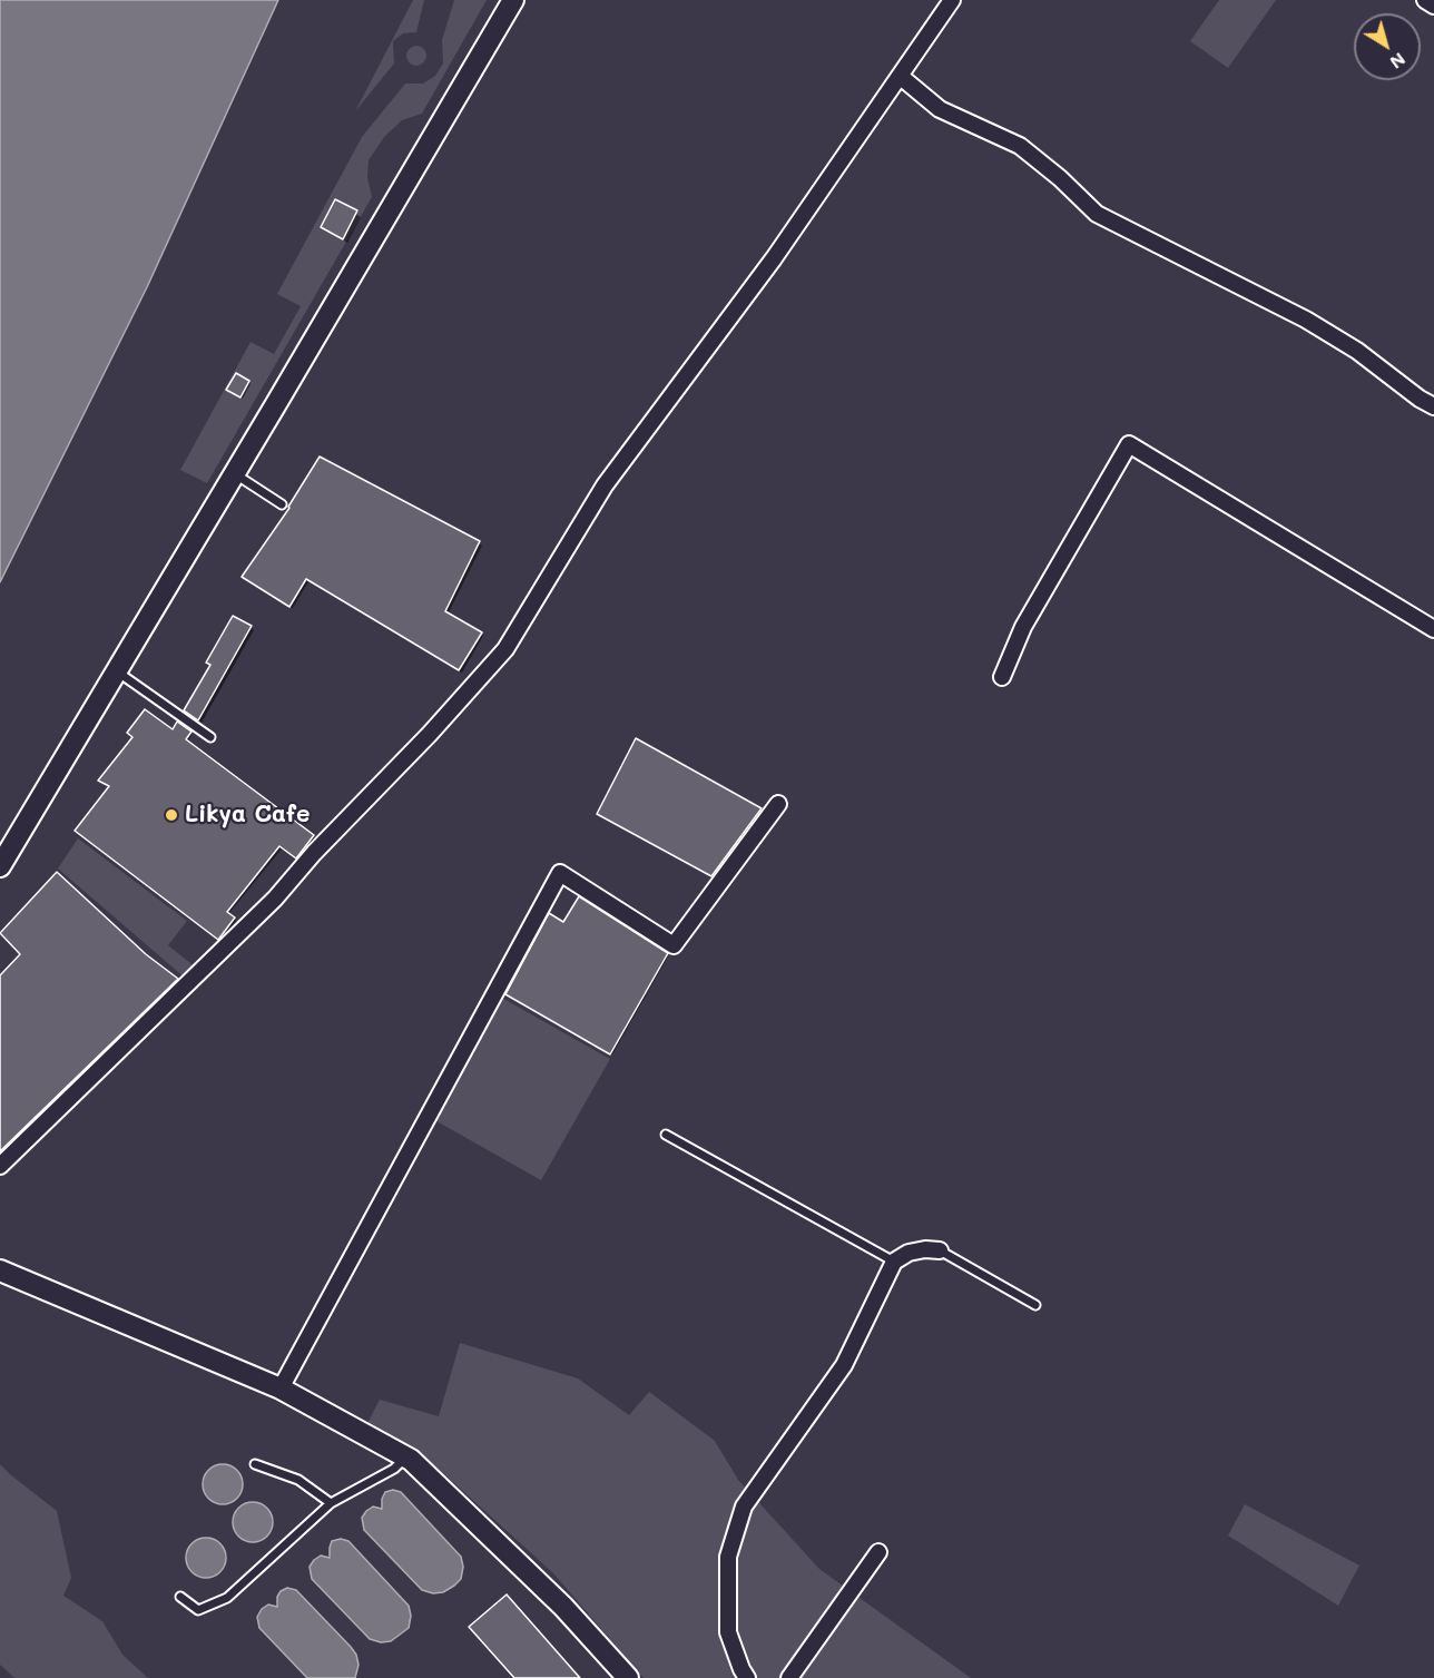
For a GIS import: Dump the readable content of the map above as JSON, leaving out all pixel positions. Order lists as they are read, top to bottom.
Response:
{
  "places": ["Likya Cafe"],
  "north": "bottom right"
}
